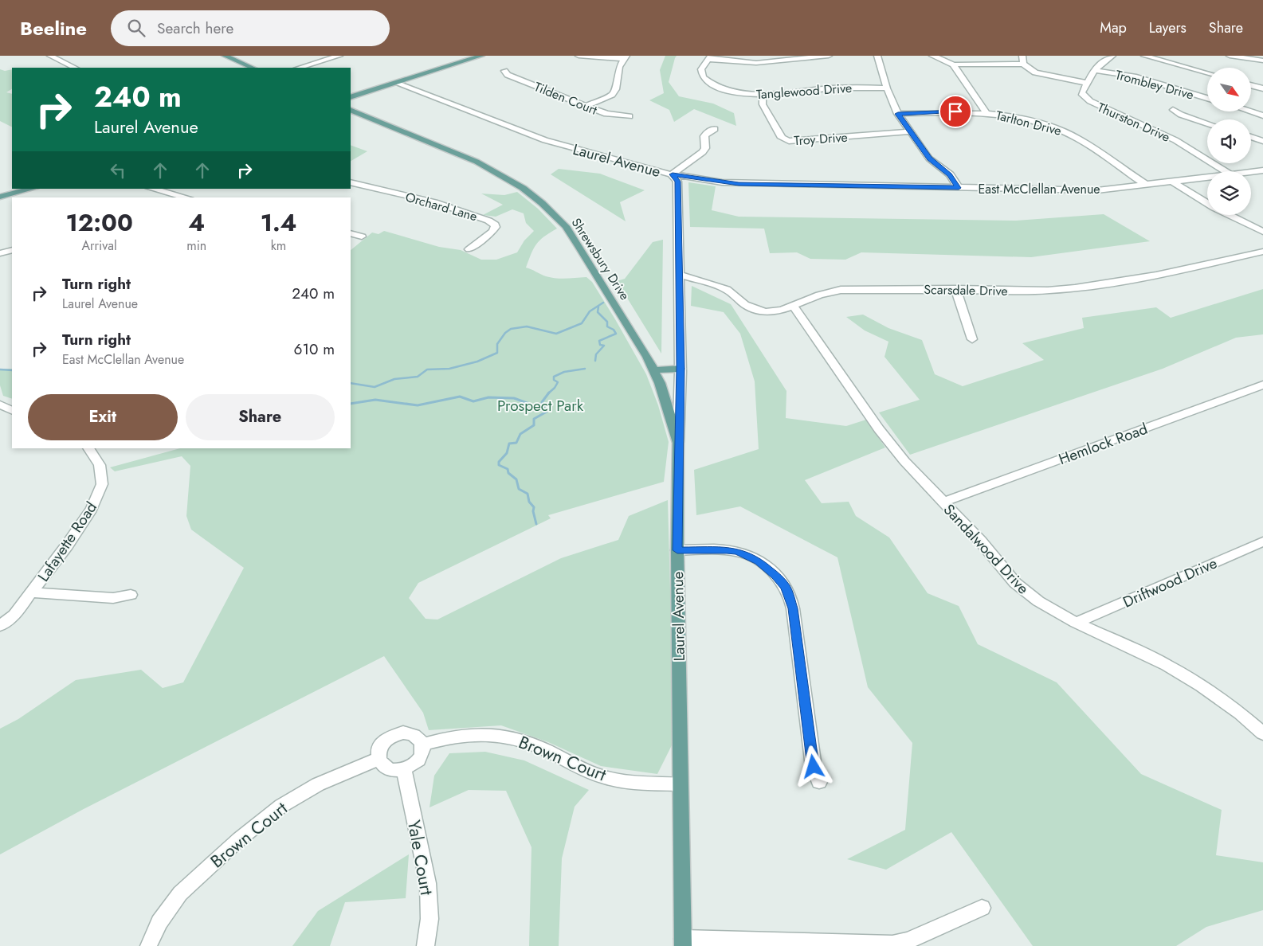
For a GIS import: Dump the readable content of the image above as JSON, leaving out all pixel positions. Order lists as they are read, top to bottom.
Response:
{
  "streets": {
    "main road": ["Laurel Avenue", "Shrewsbury Drive"],
    "street": [
      "Trombley Drive",
      "Tanglewood Drive",
      "Tilden Court",
      "Thurston Drive",
      "Tarlton Drive",
      "Troy Drive",
      "East McClellan Avenue",
      "Orchard Lane",
      "Scarsdale Drive",
      "Hemlock Road",
      "Lafayette Road",
      "Sandalwood Drive",
      "Driftwood Drive",
      "Brown Court",
      "Yale Court"
    ]
  },
  "crossings": [
    ["Trombley Drive", "Thurston Drive"],
    ["Tanglewood Drive", "Troy Drive"],
    ["Tarlton Drive", "East McClellan Avenue"],
    ["Laurel Avenue", "East McClellan Avenue"],
    ["Laurel Avenue", "Shrewsbury Drive"],
    ["Laurel Avenue", "Scarsdale Drive"],
    ["Laurel Avenue", "Brown Court"],
    ["Scarsdale Drive", "Sandalwood Drive"],
    ["Hemlock Road", "Sandalwood Drive"],
    ["Sandalwood Drive", "Driftwood Drive"],
    ["Brown Court", "Yale Court"]
  ],
  "parks": ["Prospect Park"],
  "north": "bottom right",
  "page": {
    "header": "Beeline",
    "search": "Search here",
    "nav": ["Map", "Layers", "Share"],
    "turn": ["240 m", "Laurel Avenue"],
    "eta": [
      "12:00",
      "Arrival",
      "4",
      "min",
      "1.4",
      "km"
    ],
    "list": [
      {
        "name": "Turn right",
        "note": "Laurel Avenue",
        "value": "240 m"
      },
      {
        "name": "Turn right",
        "note": "East McClellan Avenue",
        "value": "610 m"
      }
    ],
    "buttons": ["Exit", "Share"]
  }
}
